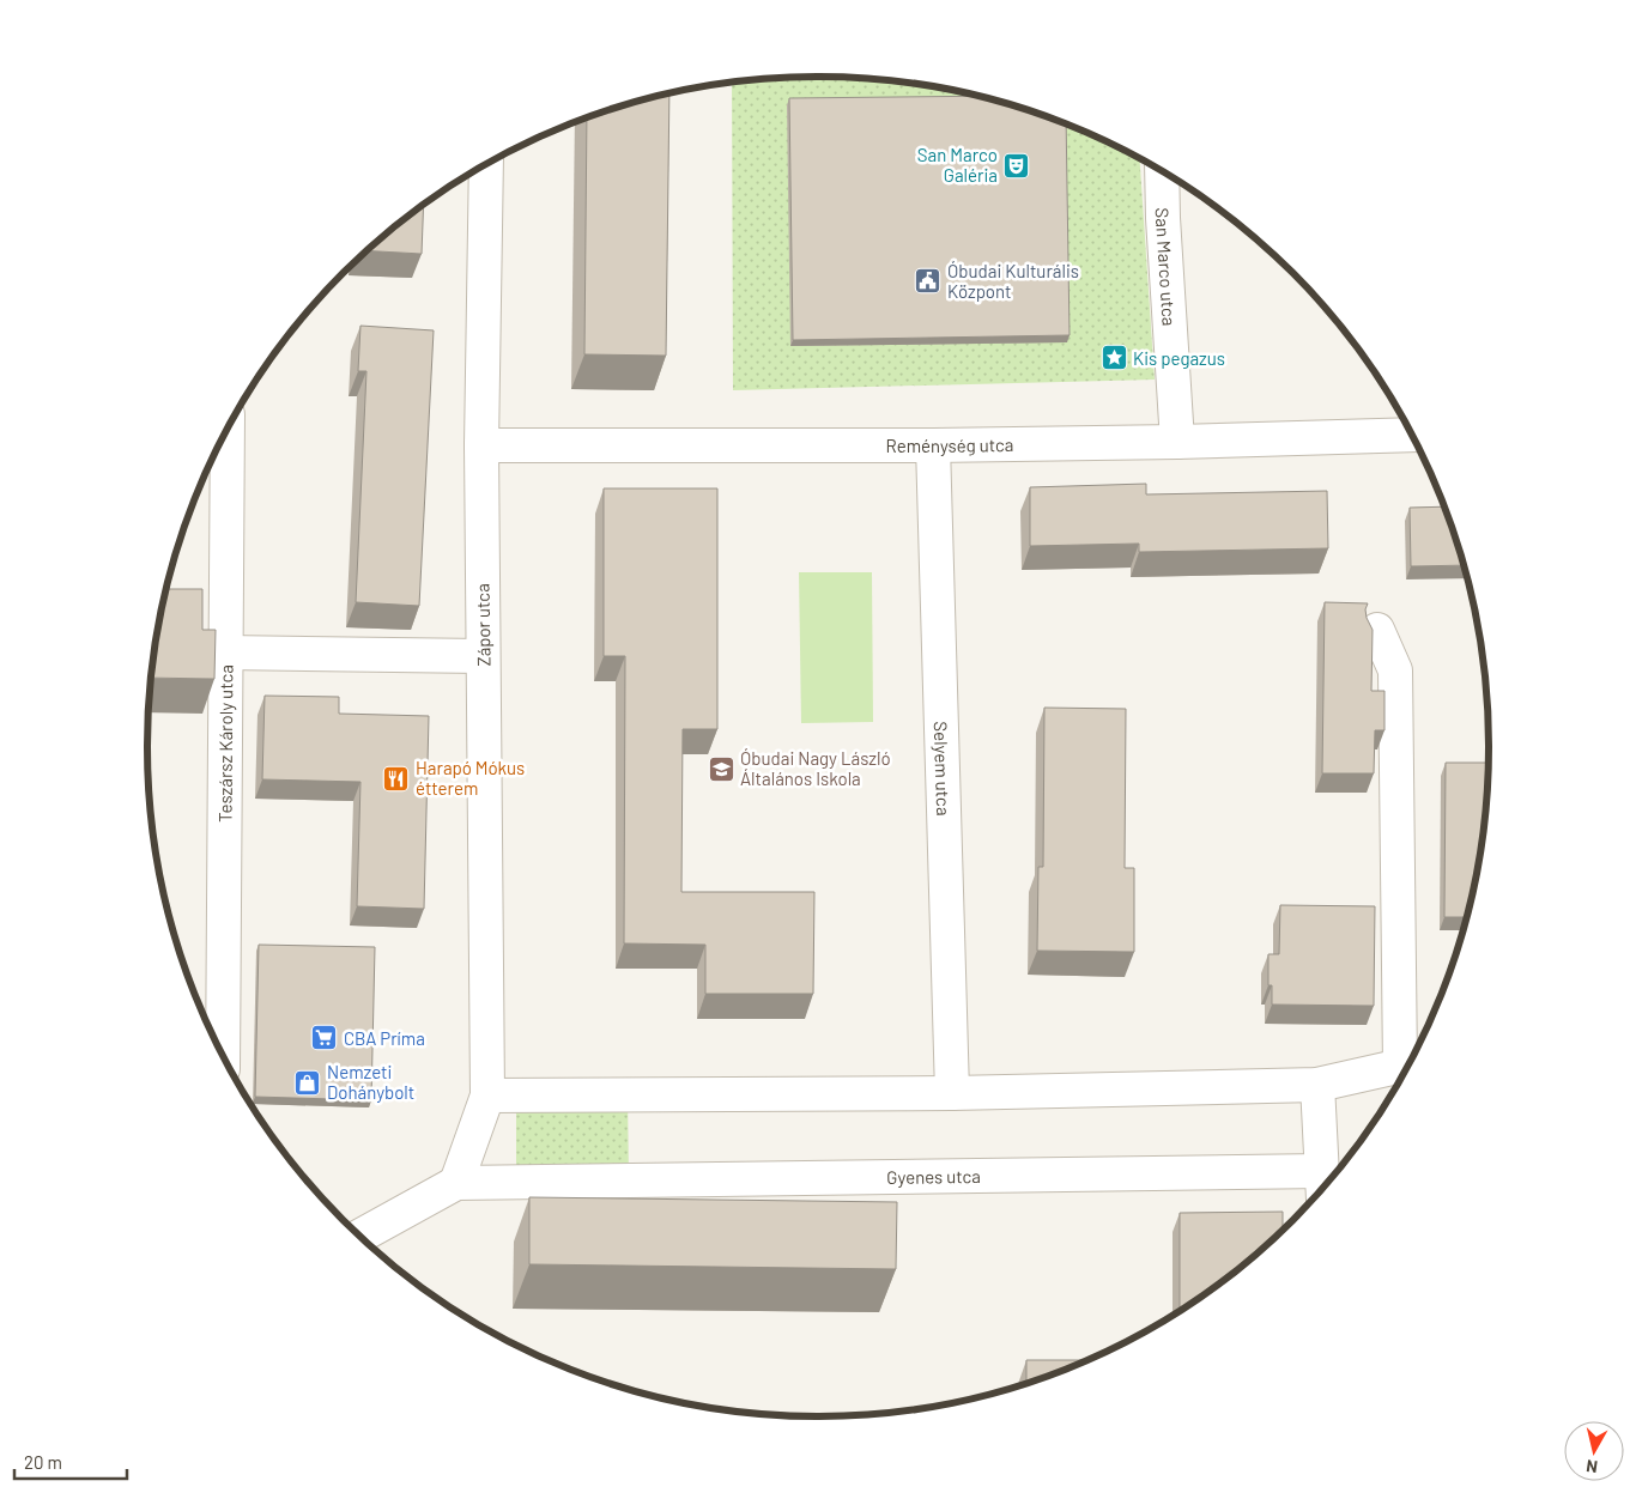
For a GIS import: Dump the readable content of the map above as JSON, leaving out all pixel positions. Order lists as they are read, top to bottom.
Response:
{
  "streets": {
    "street": [
      "San Marco utca",
      "Reménység utca",
      "Zápor utca",
      "Teszársz Károly utca",
      "Selyem utca",
      "Gyenes utca"
    ]
  },
  "crossings": [
    ["San Marco utca", "Reménység utca"],
    ["Reménység utca", "Zápor utca"],
    ["Reménység utca", "Selyem utca"]
  ],
  "places": {
    "theatre": ["San Marco Galéria"],
    "public building": ["Óbudai Kulturális Központ"],
    "place": ["Kis pegazus"],
    "school or university": ["Óbudai Nagy László Általános Iskola"],
    "restaurant": ["Harapó Mókus étterem"],
    "supermarket": ["CBA Príma"],
    "shop": ["Nemzeti Dohánybolt"]
  },
  "scale_bar": "20 m",
  "north": "bottom"
}
